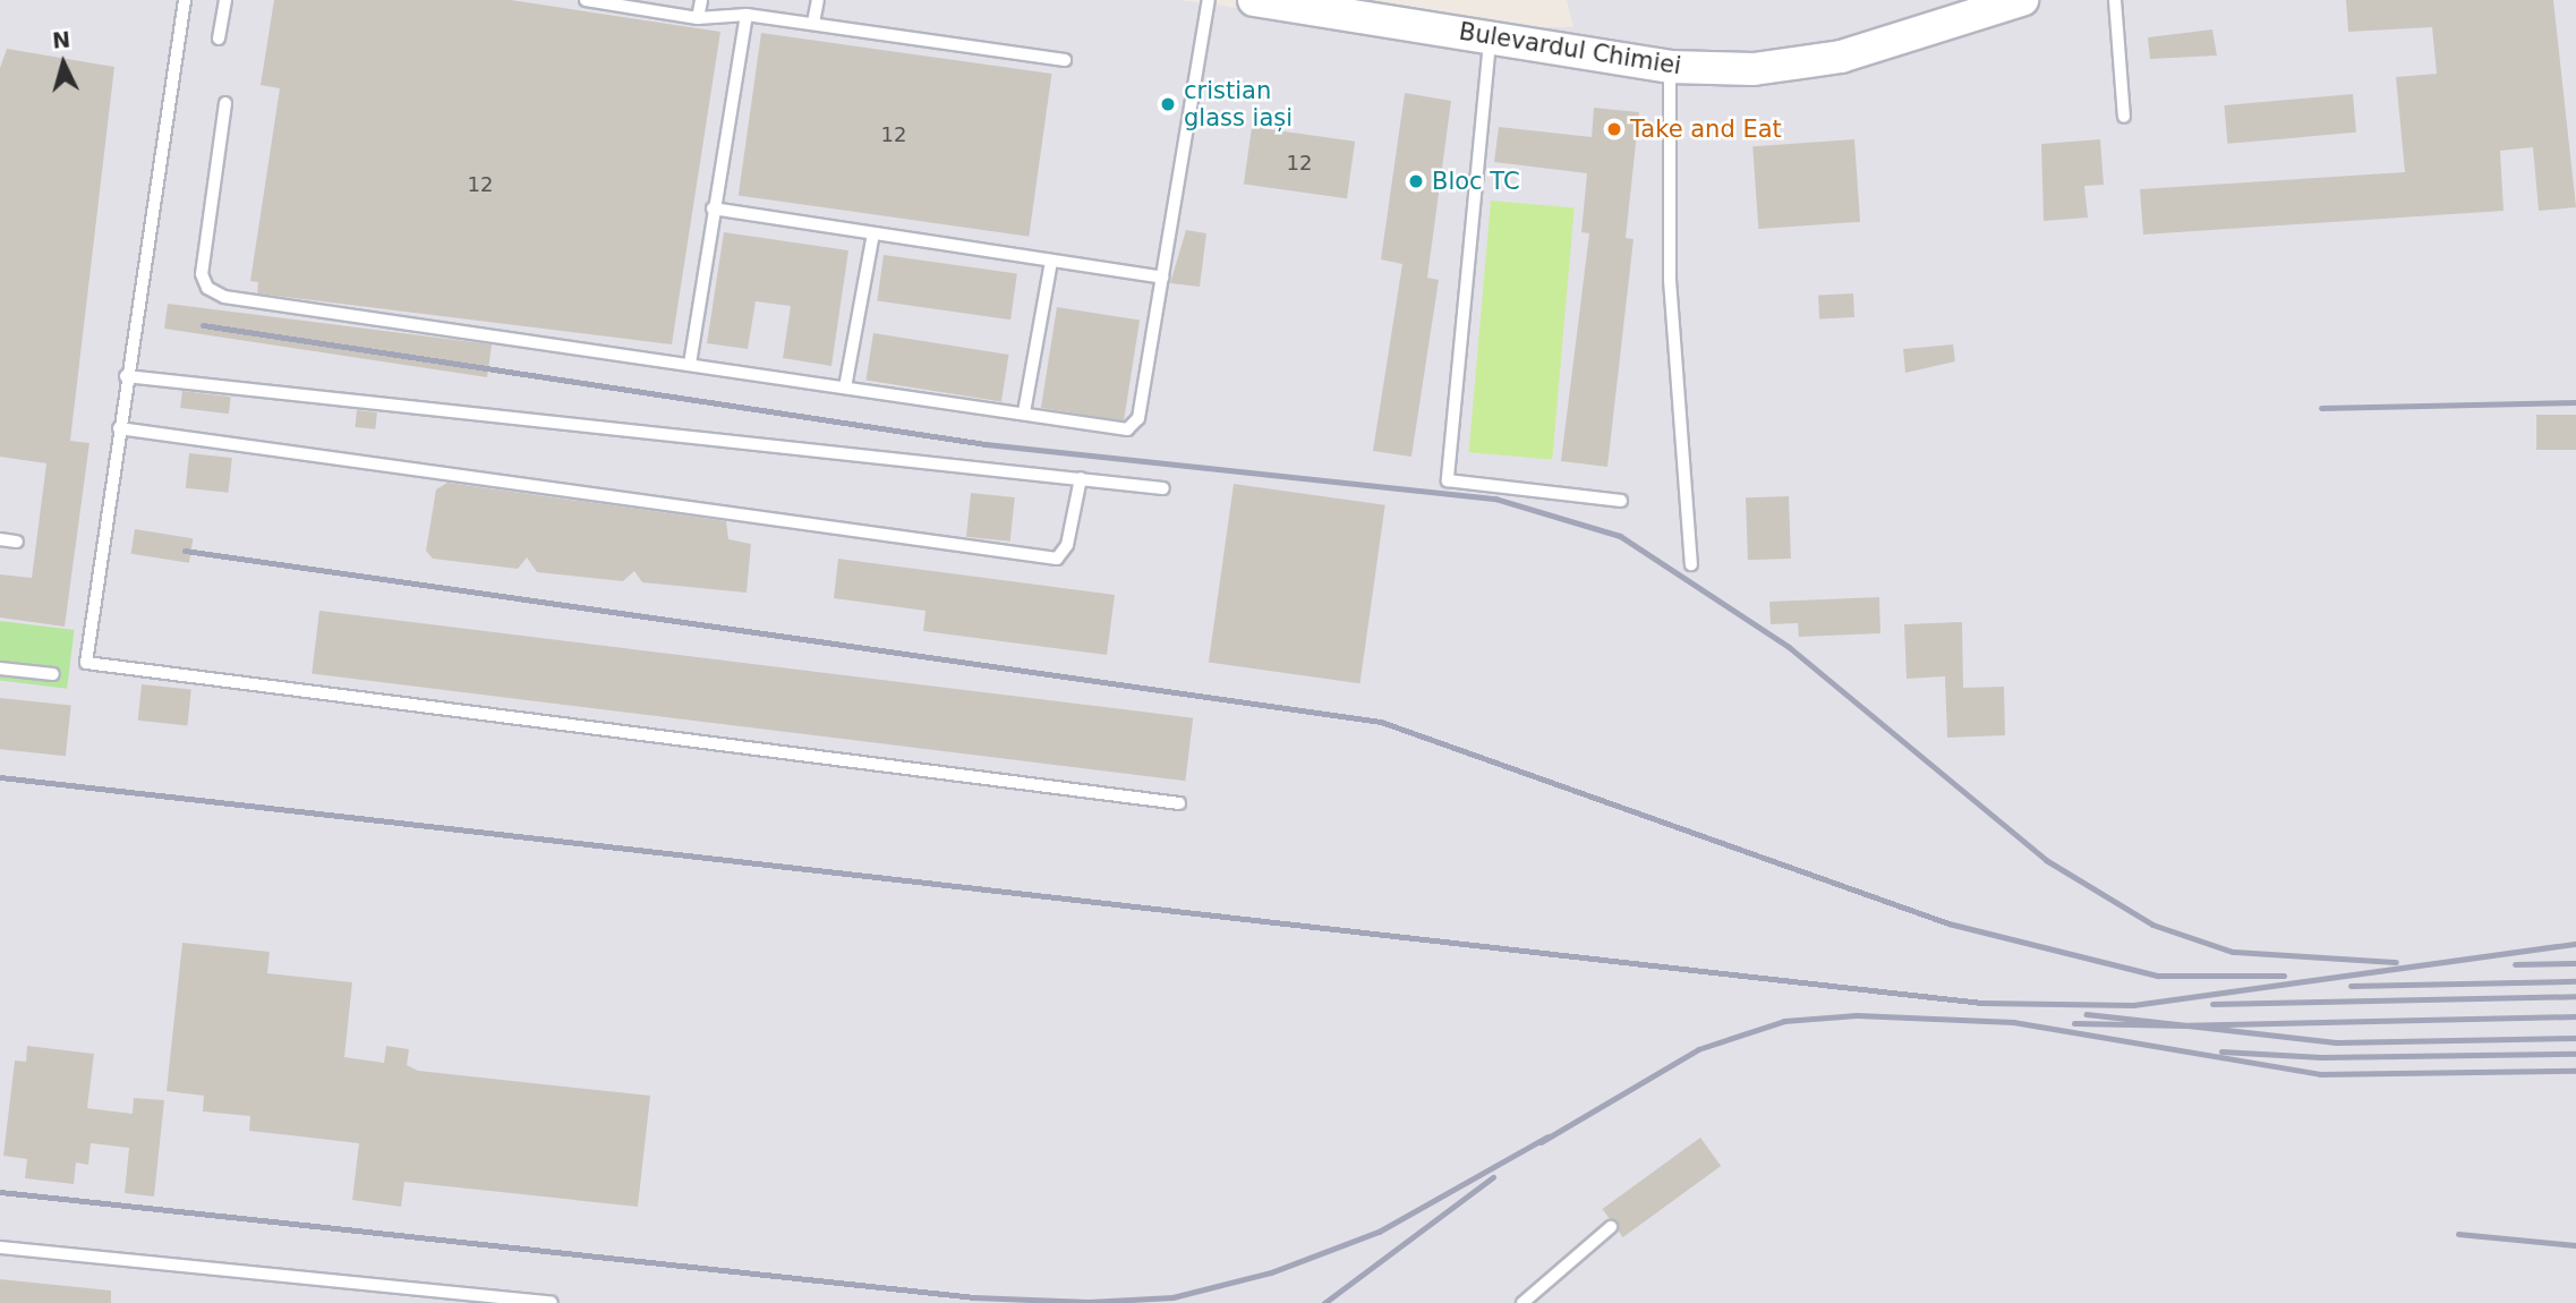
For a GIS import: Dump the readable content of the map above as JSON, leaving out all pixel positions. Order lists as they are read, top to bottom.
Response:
{
  "streets": {
    "street": ["Bulevardul Chimiei"]
  },
  "places": ["cristian glass iași", "Take and Eat", "Bloc TC"],
  "house_numbers": ["12", "12", "12"],
  "north": "top"
}
